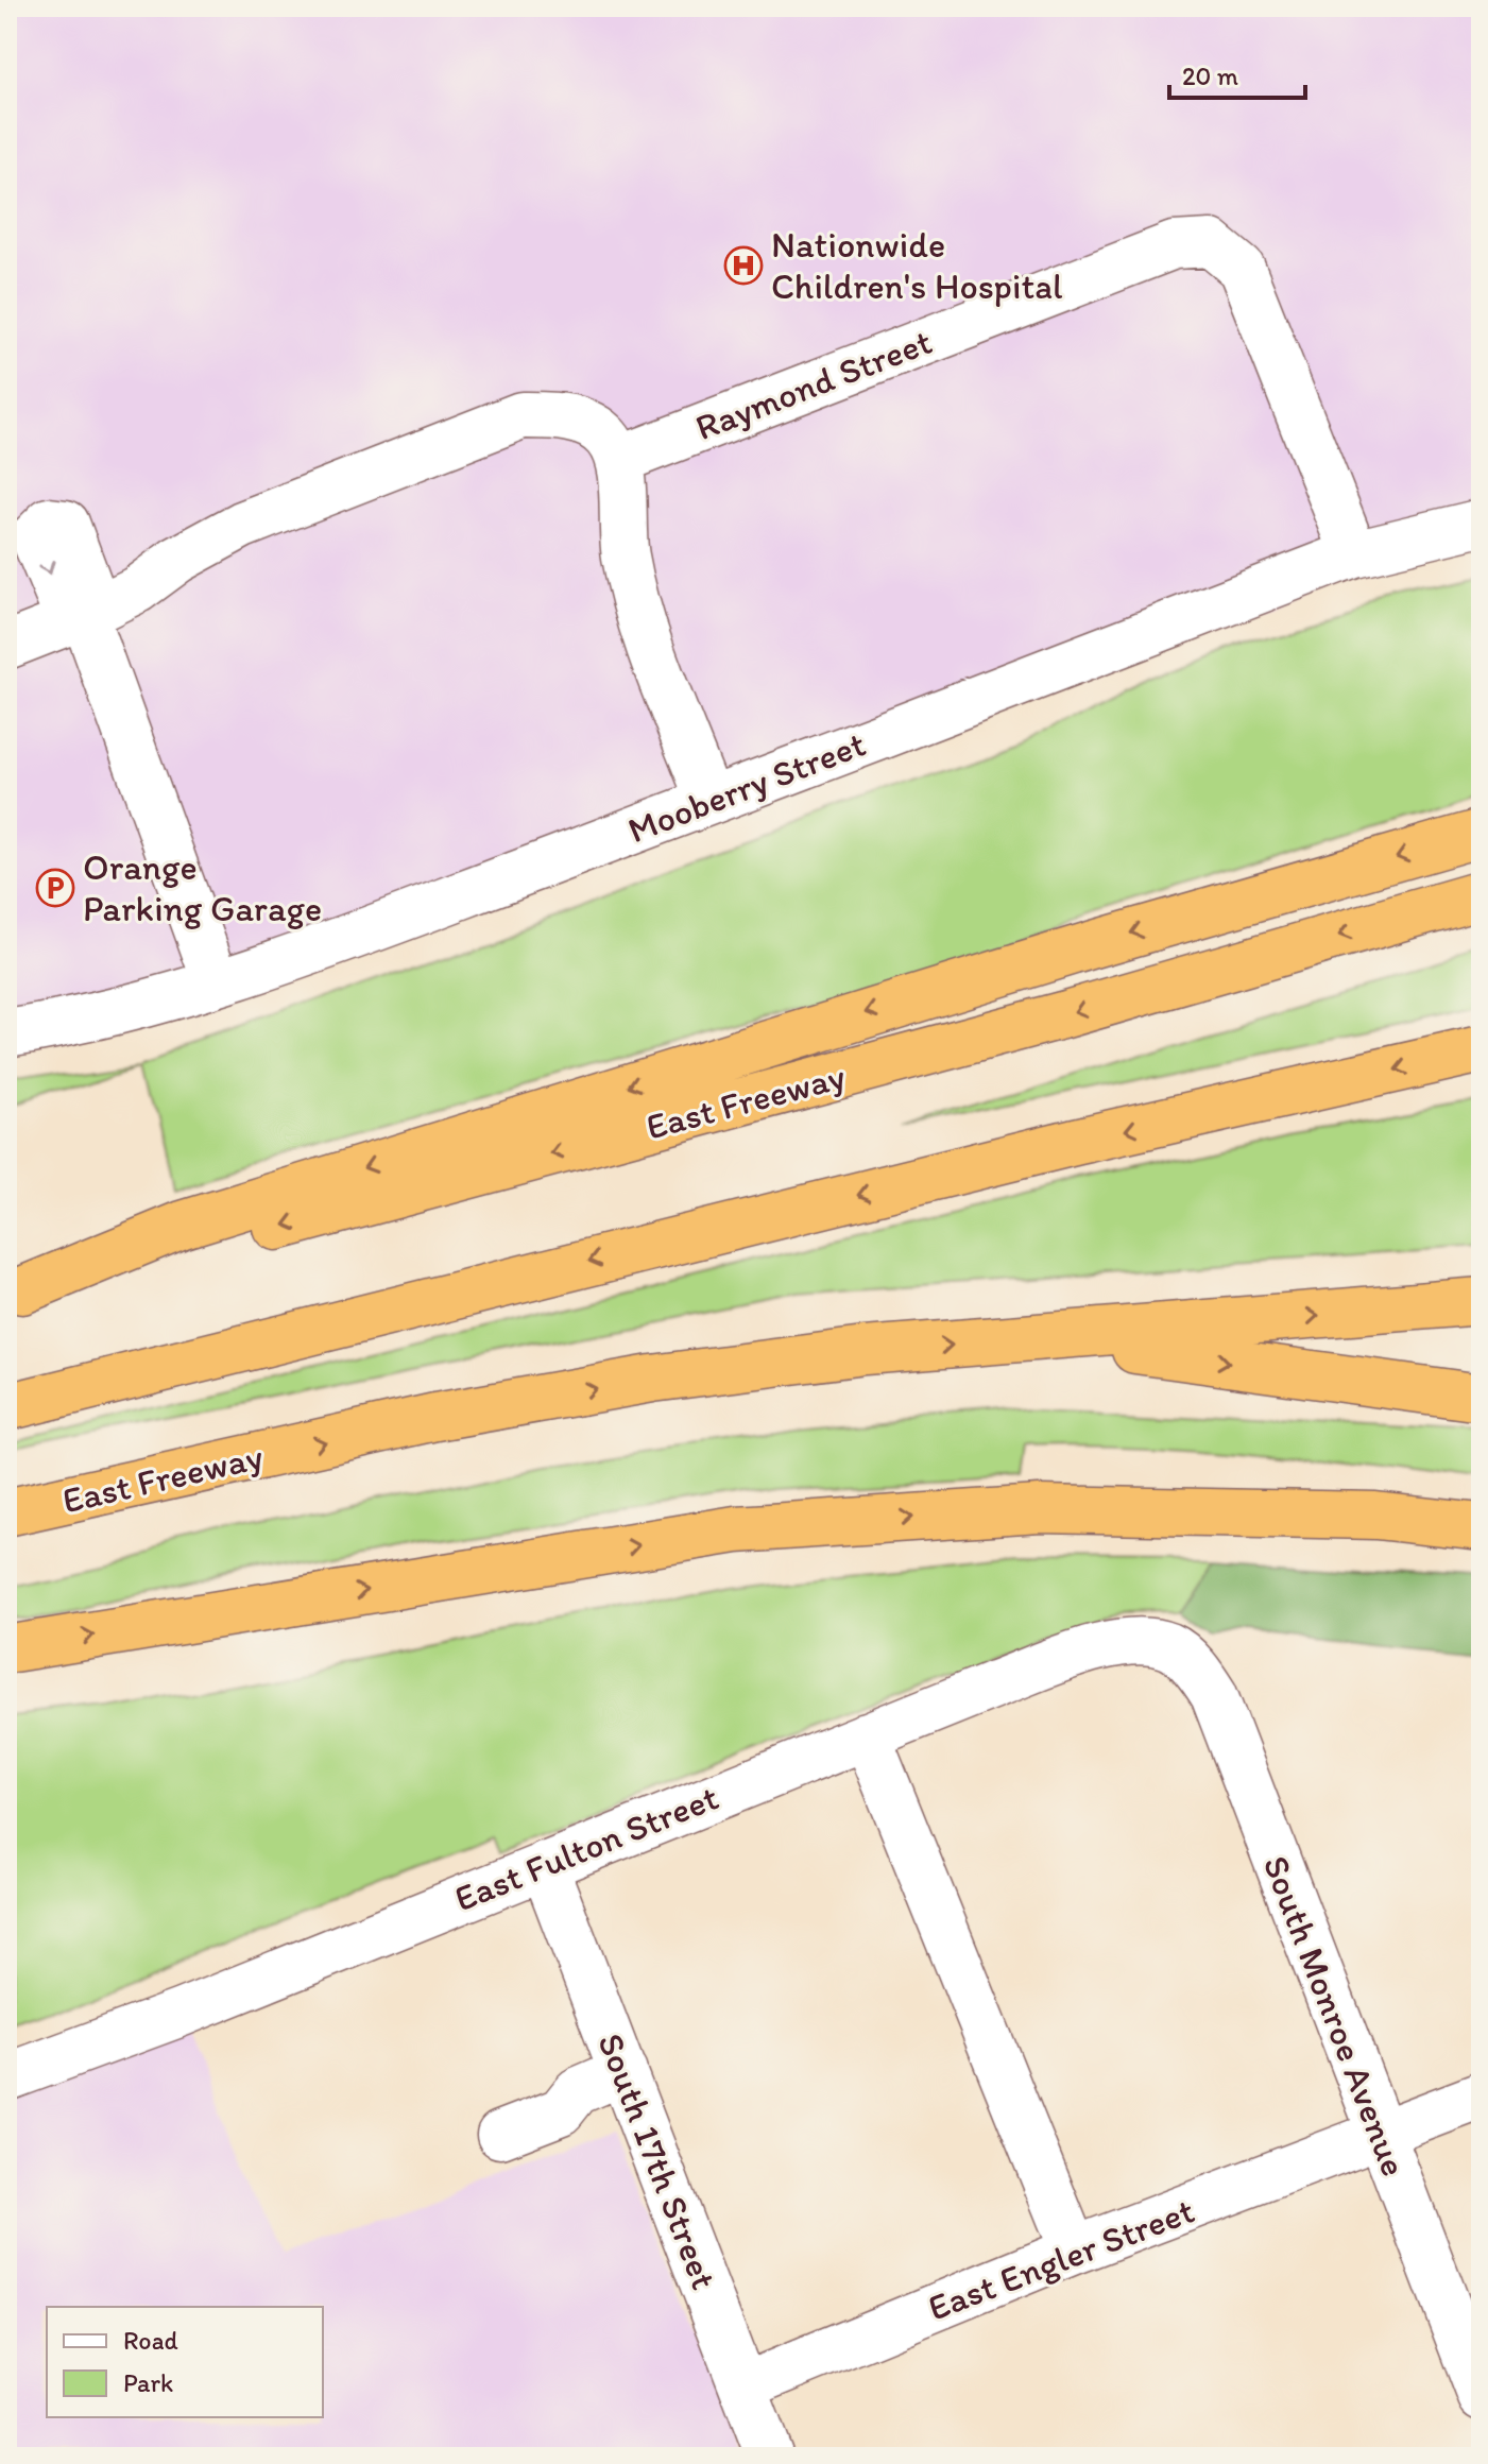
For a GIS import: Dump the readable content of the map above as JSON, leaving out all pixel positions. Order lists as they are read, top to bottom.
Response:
{
  "streets": {
    "highway": ["East Freeway"],
    "street": [
      "Raymond Street",
      "Mooberry Street",
      "East Fulton Street",
      "South Monroe Avenue",
      "South 17th Street",
      "East Engler Street"
    ]
  },
  "crossings": [
    ["Raymond Street", "Mooberry Street"],
    ["East Fulton Street", "South Monroe Avenue"],
    ["East Fulton Street", "South 17th Street"],
    ["South Monroe Avenue", "East Engler Street"],
    ["South 17th Street", "East Engler Street"]
  ],
  "places": {
    "hospital": ["Nationwide Children's Hospital"],
    "parking": ["Orange Parking Garage"]
  },
  "legend": ["Road", "Park"],
  "scale_bar": "20 m"
}
